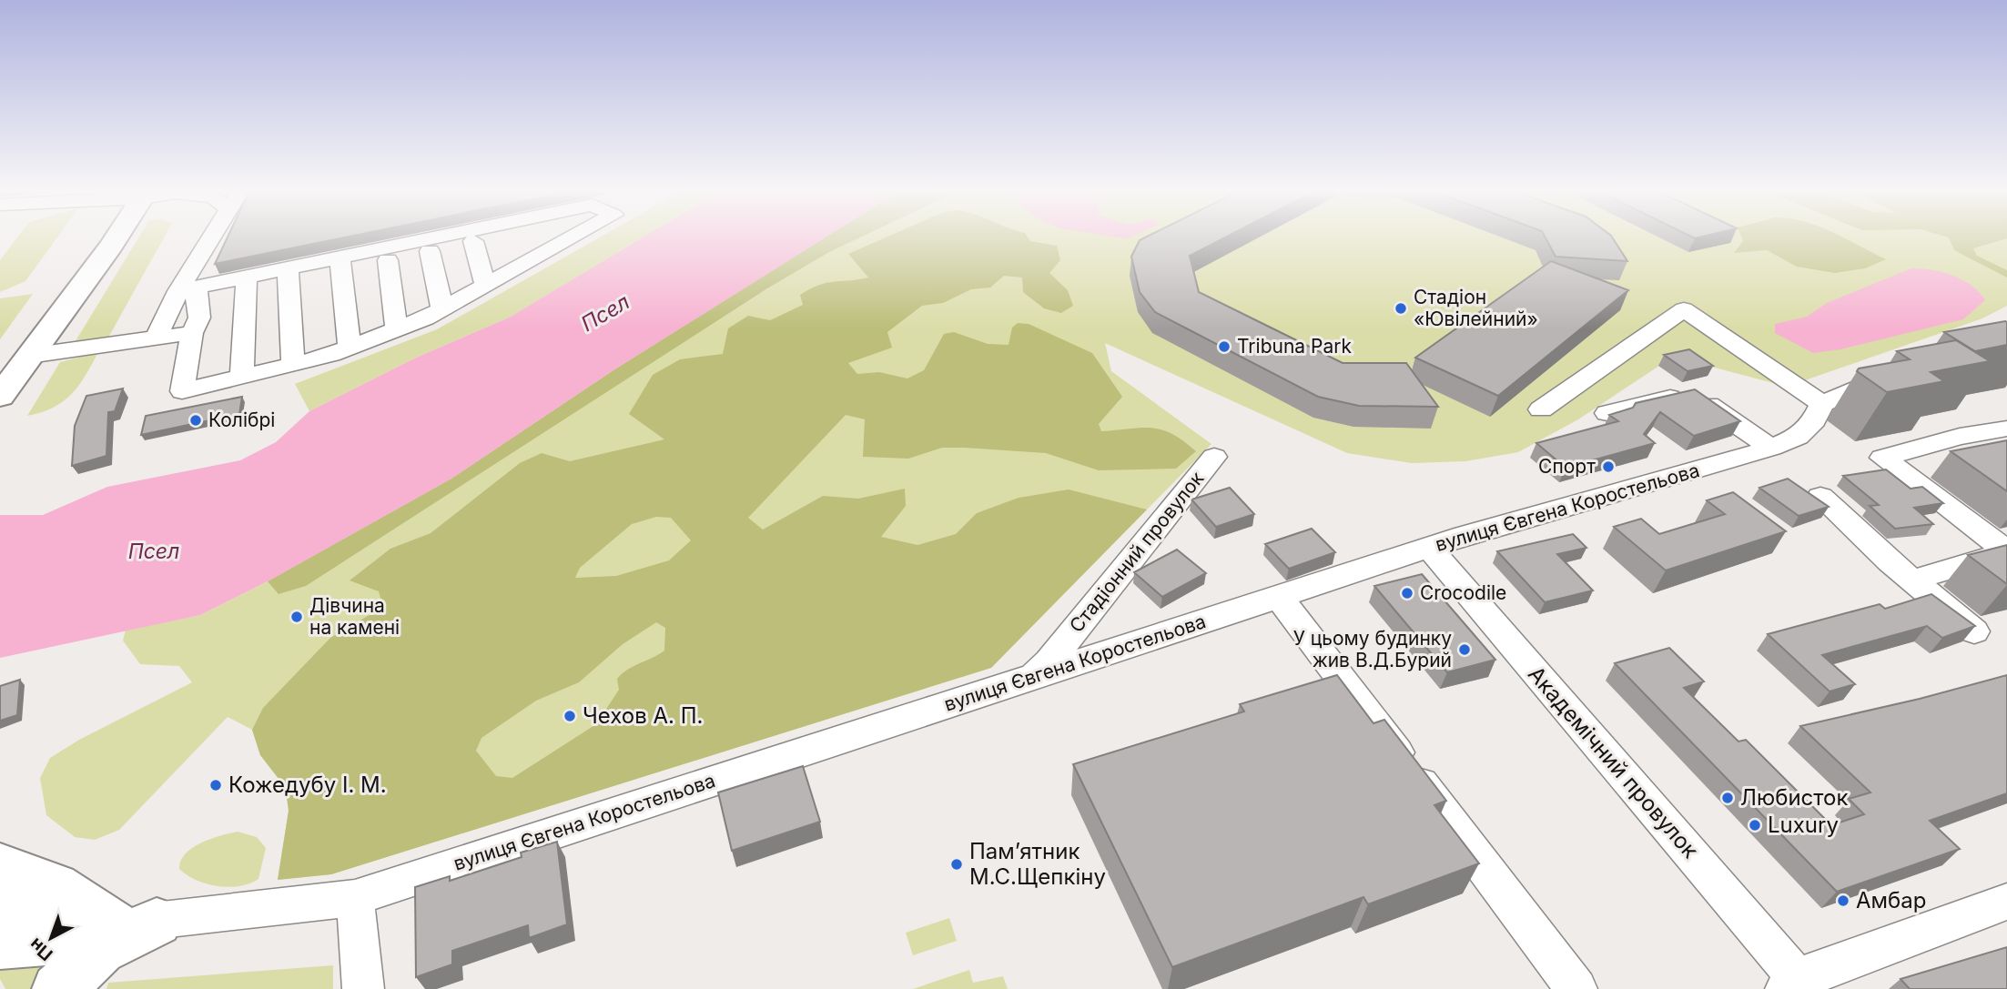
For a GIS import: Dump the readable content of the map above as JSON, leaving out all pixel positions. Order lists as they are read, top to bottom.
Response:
{
  "streets": {
    "street": ["вулиця Євгена Коростельова", "Стадіонний провулок", "Академічний провулок"]
  },
  "crossings": [
    ["вулиця Євгена Коростельова", "Стадіонний провулок"],
    ["вулиця Євгена Коростельова", "Академічний провулок"]
  ],
  "water": ["Псел"],
  "places": [
    "Стадіон «Ювілейний»",
    "Tribuna Park",
    "Колібрі",
    "Спорт",
    "Crocodile",
    "Дівчина на камені",
    "У цьому будинку жив В.Д.Бурий",
    "Чехов А. П.",
    "Кожедубу І. М.",
    "Любисток",
    "Luxury",
    "Пам’ятник М.С.Щепкіну",
    "Амбар"
  ],
  "north": "bottom left"
}
